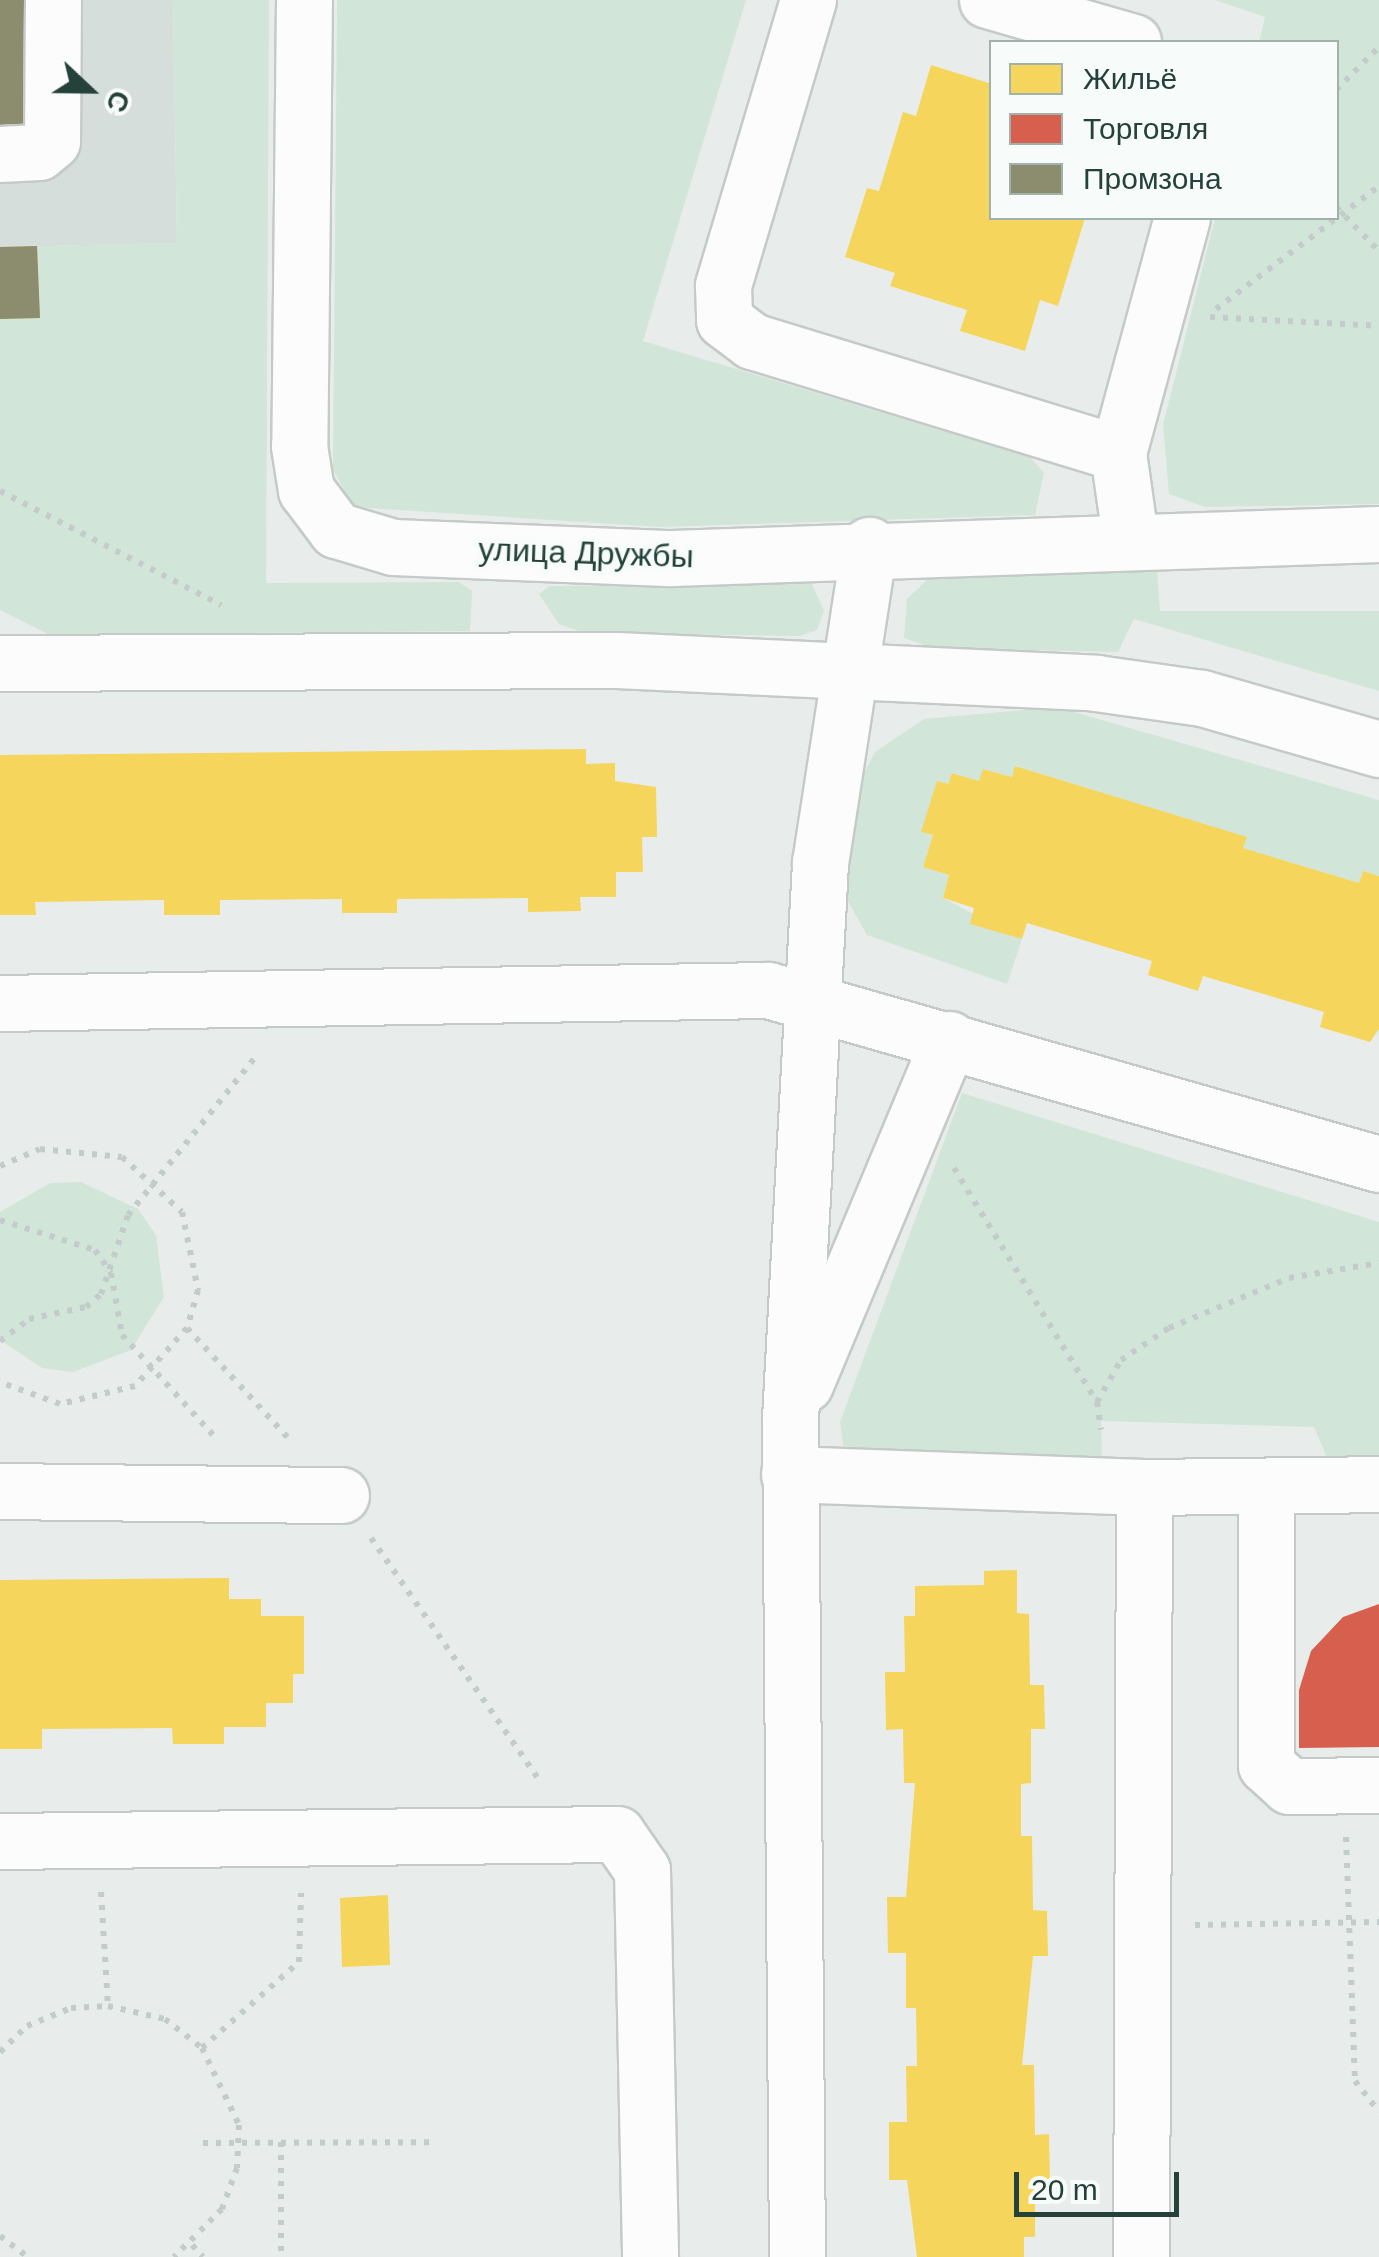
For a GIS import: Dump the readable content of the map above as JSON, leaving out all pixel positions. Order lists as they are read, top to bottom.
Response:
{
  "streets": {
    "street": ["улица Дружбы"]
  },
  "legend": ["Жильё", "Торговля", "Промзона"],
  "scale_bar": "20 m",
  "north": "right"
}
